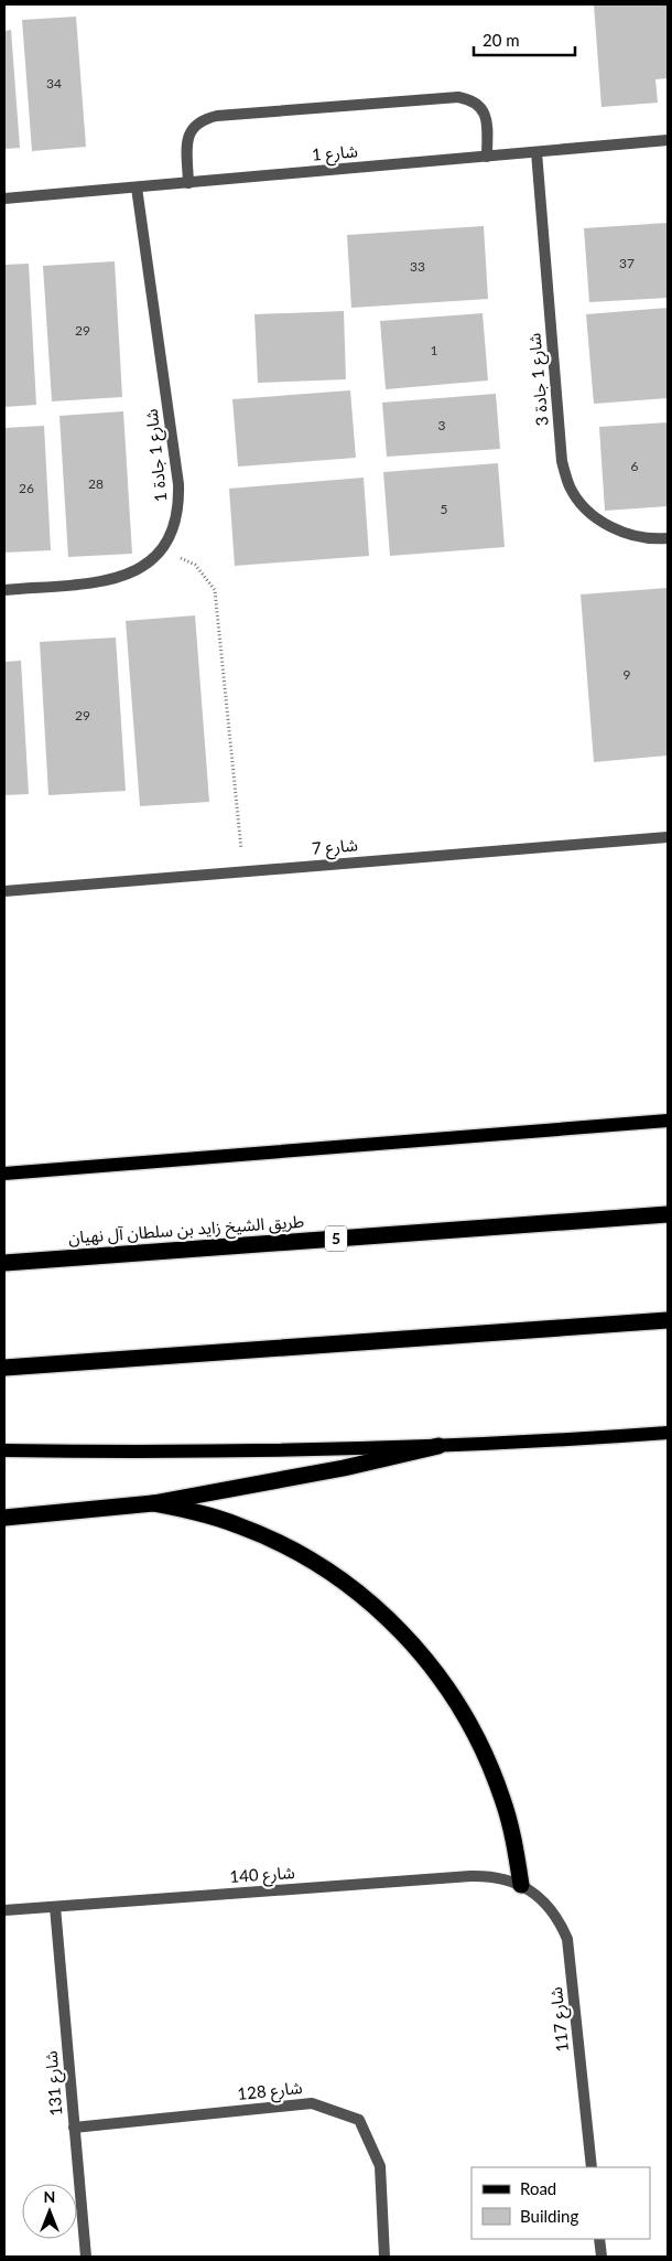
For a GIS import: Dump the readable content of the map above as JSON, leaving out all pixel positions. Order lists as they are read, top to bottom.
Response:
{
  "streets": {
    "highway": ["طريق الشيخ زايد بن سلطان آل نهيان", "5"],
    "street": [
      "شارع 1",
      "شارع 1 جادة 3",
      "شارع 1 جادة 1",
      "شارع 7",
      "شارع 140",
      "شارع 117",
      "شارع 131",
      "شارع 128"
    ]
  },
  "crossings": [
    ["شارع 1", "شارع 1 جادة 3"],
    ["شارع 1", "شارع 1 جادة 1"],
    ["شارع 140", "شارع 117"],
    ["شارع 140", "شارع 131"],
    ["شارع 131", "شارع 128"]
  ],
  "house_numbers": [
    "34",
    "37",
    "33",
    "29",
    "1",
    "3",
    "6",
    "28",
    "26",
    "5",
    "9",
    "29"
  ],
  "legend": ["Road", "Building"],
  "scale_bar": "20 m",
  "north": "top"
}
